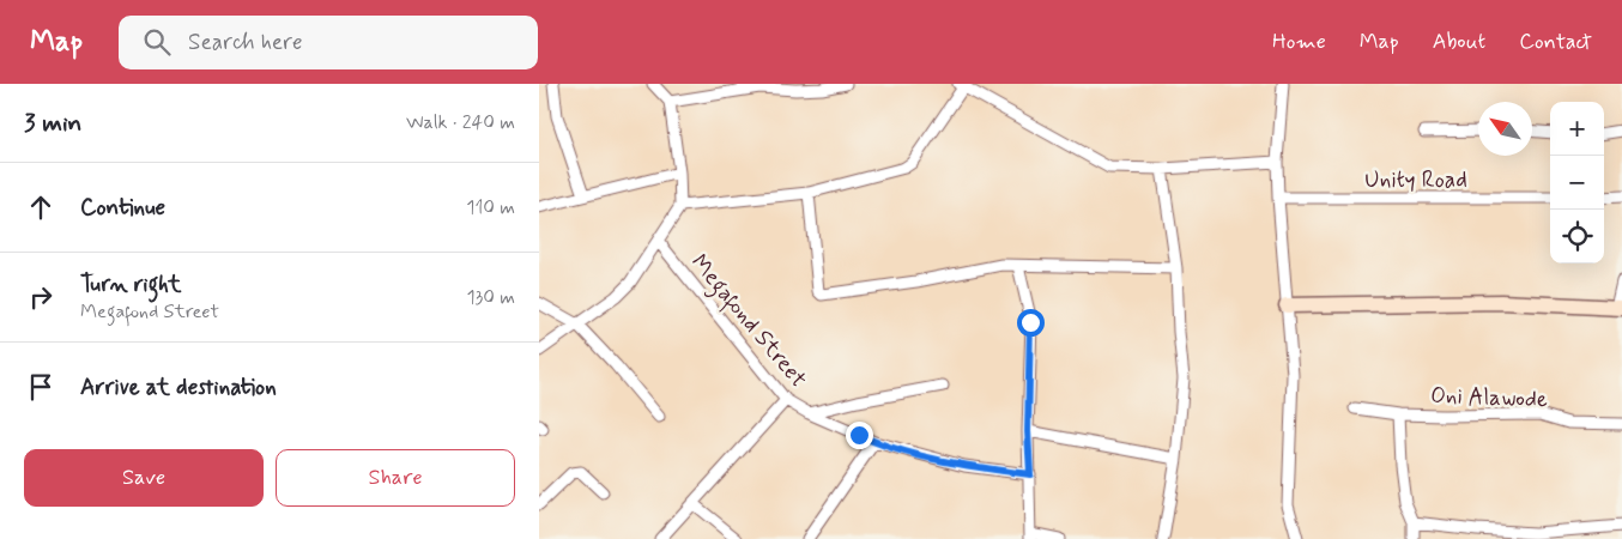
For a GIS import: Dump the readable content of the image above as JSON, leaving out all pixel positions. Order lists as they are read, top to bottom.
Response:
{
  "streets": {
    "street": ["Unity Road", "Megafond Street", "Oni Alawode"]
  },
  "north": "top left",
  "page": {
    "header": "Map",
    "search": "Search here",
    "nav": [
      "Home",
      "Map",
      "About",
      "Contact"
    ],
    "heading": ["3 min", "Walk · 240 m"],
    "map_buttons": ["+", "−"],
    "list": [
      ["Continue", "110 m"],
      ["Turn right", "Megafond Street", "130 m"],
      "Arrive at destination"
    ],
    "buttons": ["Save", "Share"]
  }
}
